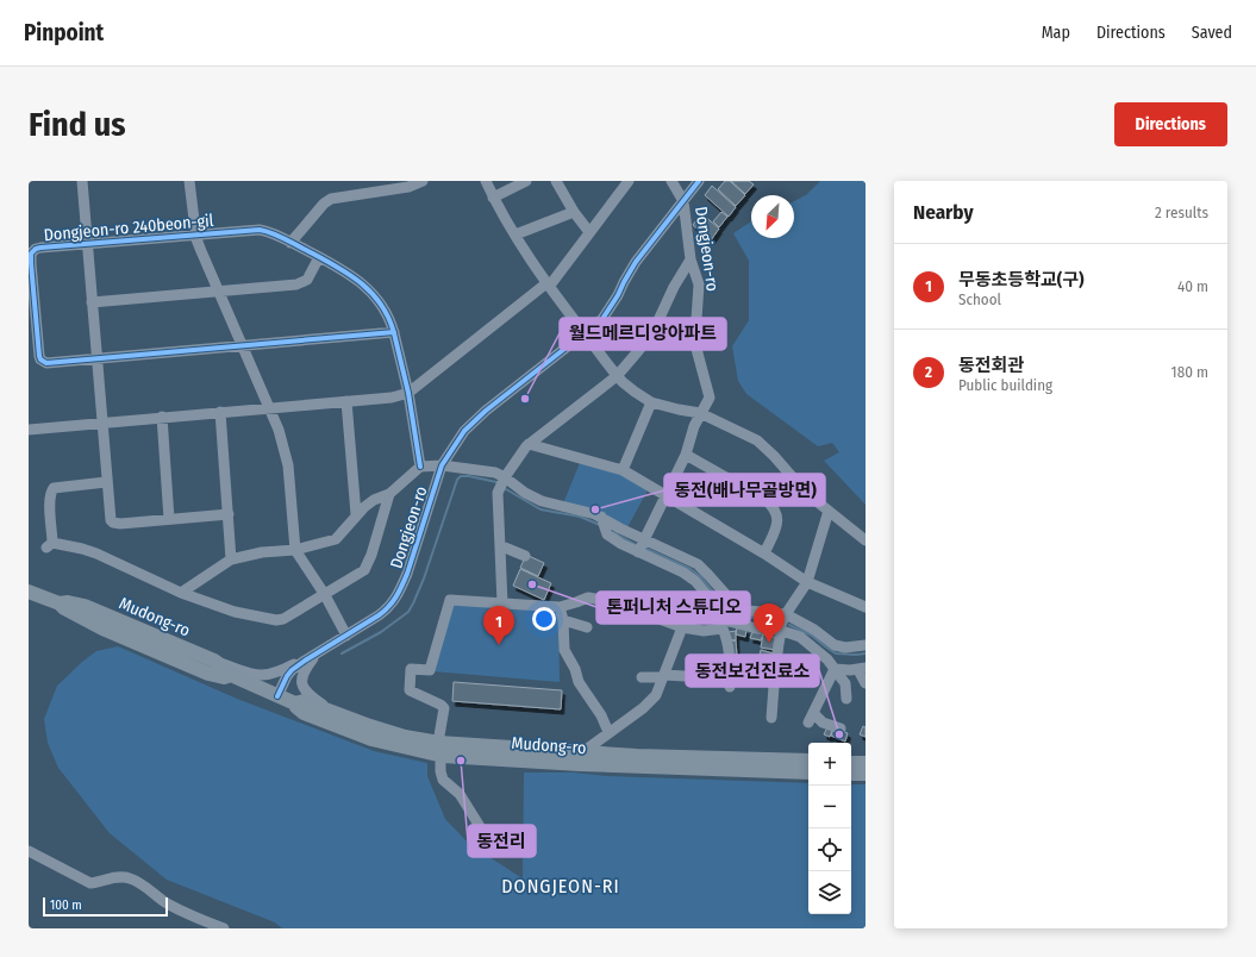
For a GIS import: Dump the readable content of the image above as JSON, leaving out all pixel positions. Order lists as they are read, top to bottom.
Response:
{
  "streets": {
    "main road": ["Mudong-ro"],
    "street": ["Dongjeon-ro 240beon-gil", "Dongjeon-ro"]
  },
  "crossings": [
    ["Dongjeon-ro", "Mudong-ro"]
  ],
  "districts": ["DONGJEON-RI"],
  "places": [
    "월드메르디앙아파트",
    "동전(배나무골방면)",
    "톤퍼니처 스튜디오",
    "동전보건진료소",
    "동전리"
  ],
  "scale_bar": "100 m",
  "north": "bottom left",
  "page": {
    "header": "Pinpoint",
    "nav": ["Map", "Directions", "Saved"],
    "buttons": "Directions",
    "title": "Find us",
    "heading": ["Nearby", "2 results"],
    "list": [
      {
        "mark": "1",
        "name": "무동초등학교(구)",
        "note": "School",
        "value": "40 m"
      },
      {
        "mark": "2",
        "name": "동전회관",
        "note": "Public building",
        "value": "180 m"
      }
    ],
    "pins": ["2", "1"],
    "map_buttons": ["+", "−"],
    "scale": "100 m"
  }
}
